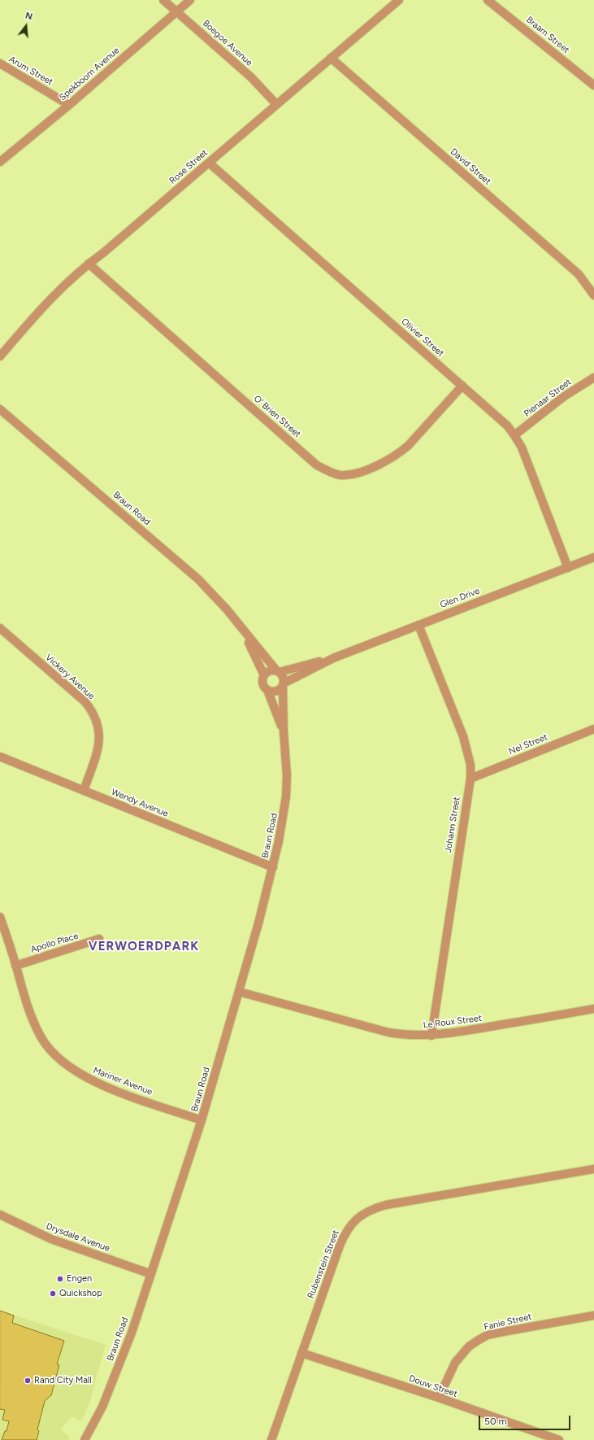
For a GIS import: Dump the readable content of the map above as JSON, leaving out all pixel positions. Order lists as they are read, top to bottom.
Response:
{
  "streets": {
    "street": [
      "Braam Street",
      "Boegoe Avenue",
      "Arum Street",
      "Spekboom Avenue",
      "Rose Street",
      "David Street",
      "Olivier Street",
      "Pienaar Street",
      "O' Brien Street",
      "Braun Road",
      "Glen Drive",
      "Vickery Avenue",
      "Nel Street",
      "Wendy Avenue",
      "Johann Street",
      "Apollo Place",
      "Le Roux Street",
      "Mariner Avenue",
      "Drysdale Avenue",
      "Rubenstein Street",
      "Fanie Street",
      "Douw Street"
    ]
  },
  "crossings": [
    ["Boegoe Avenue", "Spekboom Avenue"],
    ["Boegoe Avenue", "Rose Street"],
    ["Arum Street", "Spekboom Avenue"],
    ["Rose Street", "David Street"],
    ["Rose Street", "Olivier Street"],
    ["Rose Street", "O' Brien Street"],
    ["Olivier Street", "Pienaar Street"],
    ["Olivier Street", "O' Brien Street"],
    ["Olivier Street", "Glen Drive"],
    ["Braun Road", "Glen Drive"],
    ["Braun Road", "Wendy Avenue"],
    ["Braun Road", "Le Roux Street"],
    ["Braun Road", "Mariner Avenue"],
    ["Braun Road", "Drysdale Avenue"],
    ["Glen Drive", "Johann Street"],
    ["Vickery Avenue", "Wendy Avenue"],
    ["Nel Street", "Johann Street"],
    ["Johann Street", "Le Roux Street"],
    ["Apollo Place", "Mariner Avenue"],
    ["Rubenstein Street", "Douw Street"],
    ["Fanie Street", "Douw Street"]
  ],
  "districts": ["VERWOERDPARK"],
  "places": ["Engen", "Quickshop", "Rand City Mall"],
  "scale_bar": "50 m",
  "north": "top"
}
